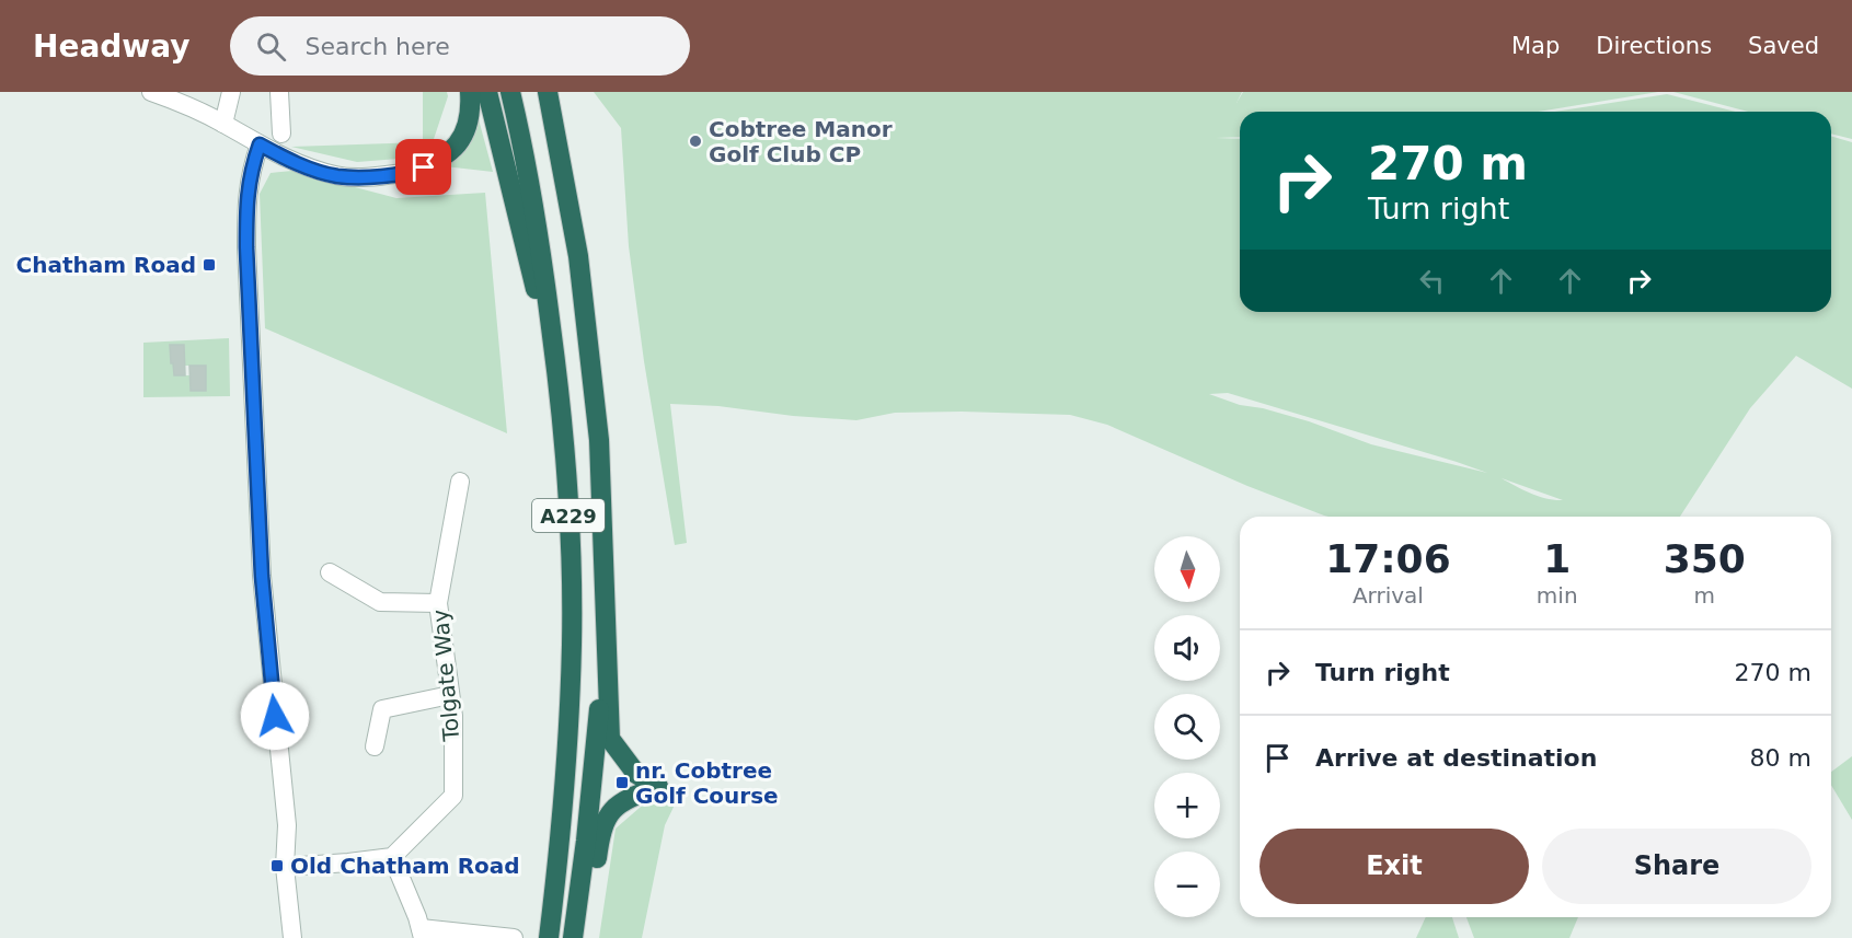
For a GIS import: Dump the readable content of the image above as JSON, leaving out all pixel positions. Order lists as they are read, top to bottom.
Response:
{
  "streets": {
    "highway": ["A229"],
    "street": ["Tolgate Way"]
  },
  "places": {
    "other": ["Cobtree Manor Golf Club CP"],
    "transit": ["Chatham Road", "nr. Cobtree Golf Course", "Old Chatham Road"]
  },
  "north": "bottom",
  "page": {
    "header": "Headway",
    "search": "Search here",
    "nav": ["Map", "Directions", "Saved"],
    "turn": ["270 m", "Turn right"],
    "eta": [
      "17:06",
      "Arrival",
      "1",
      "min",
      "350",
      "m"
    ],
    "map_buttons": ["+", "−"],
    "list": [
      {
        "name": "Turn right",
        "value": "270 m"
      },
      {
        "name": "Arrive at destination",
        "value": "80 m"
      }
    ],
    "buttons": ["Exit", "Share"]
  }
}
